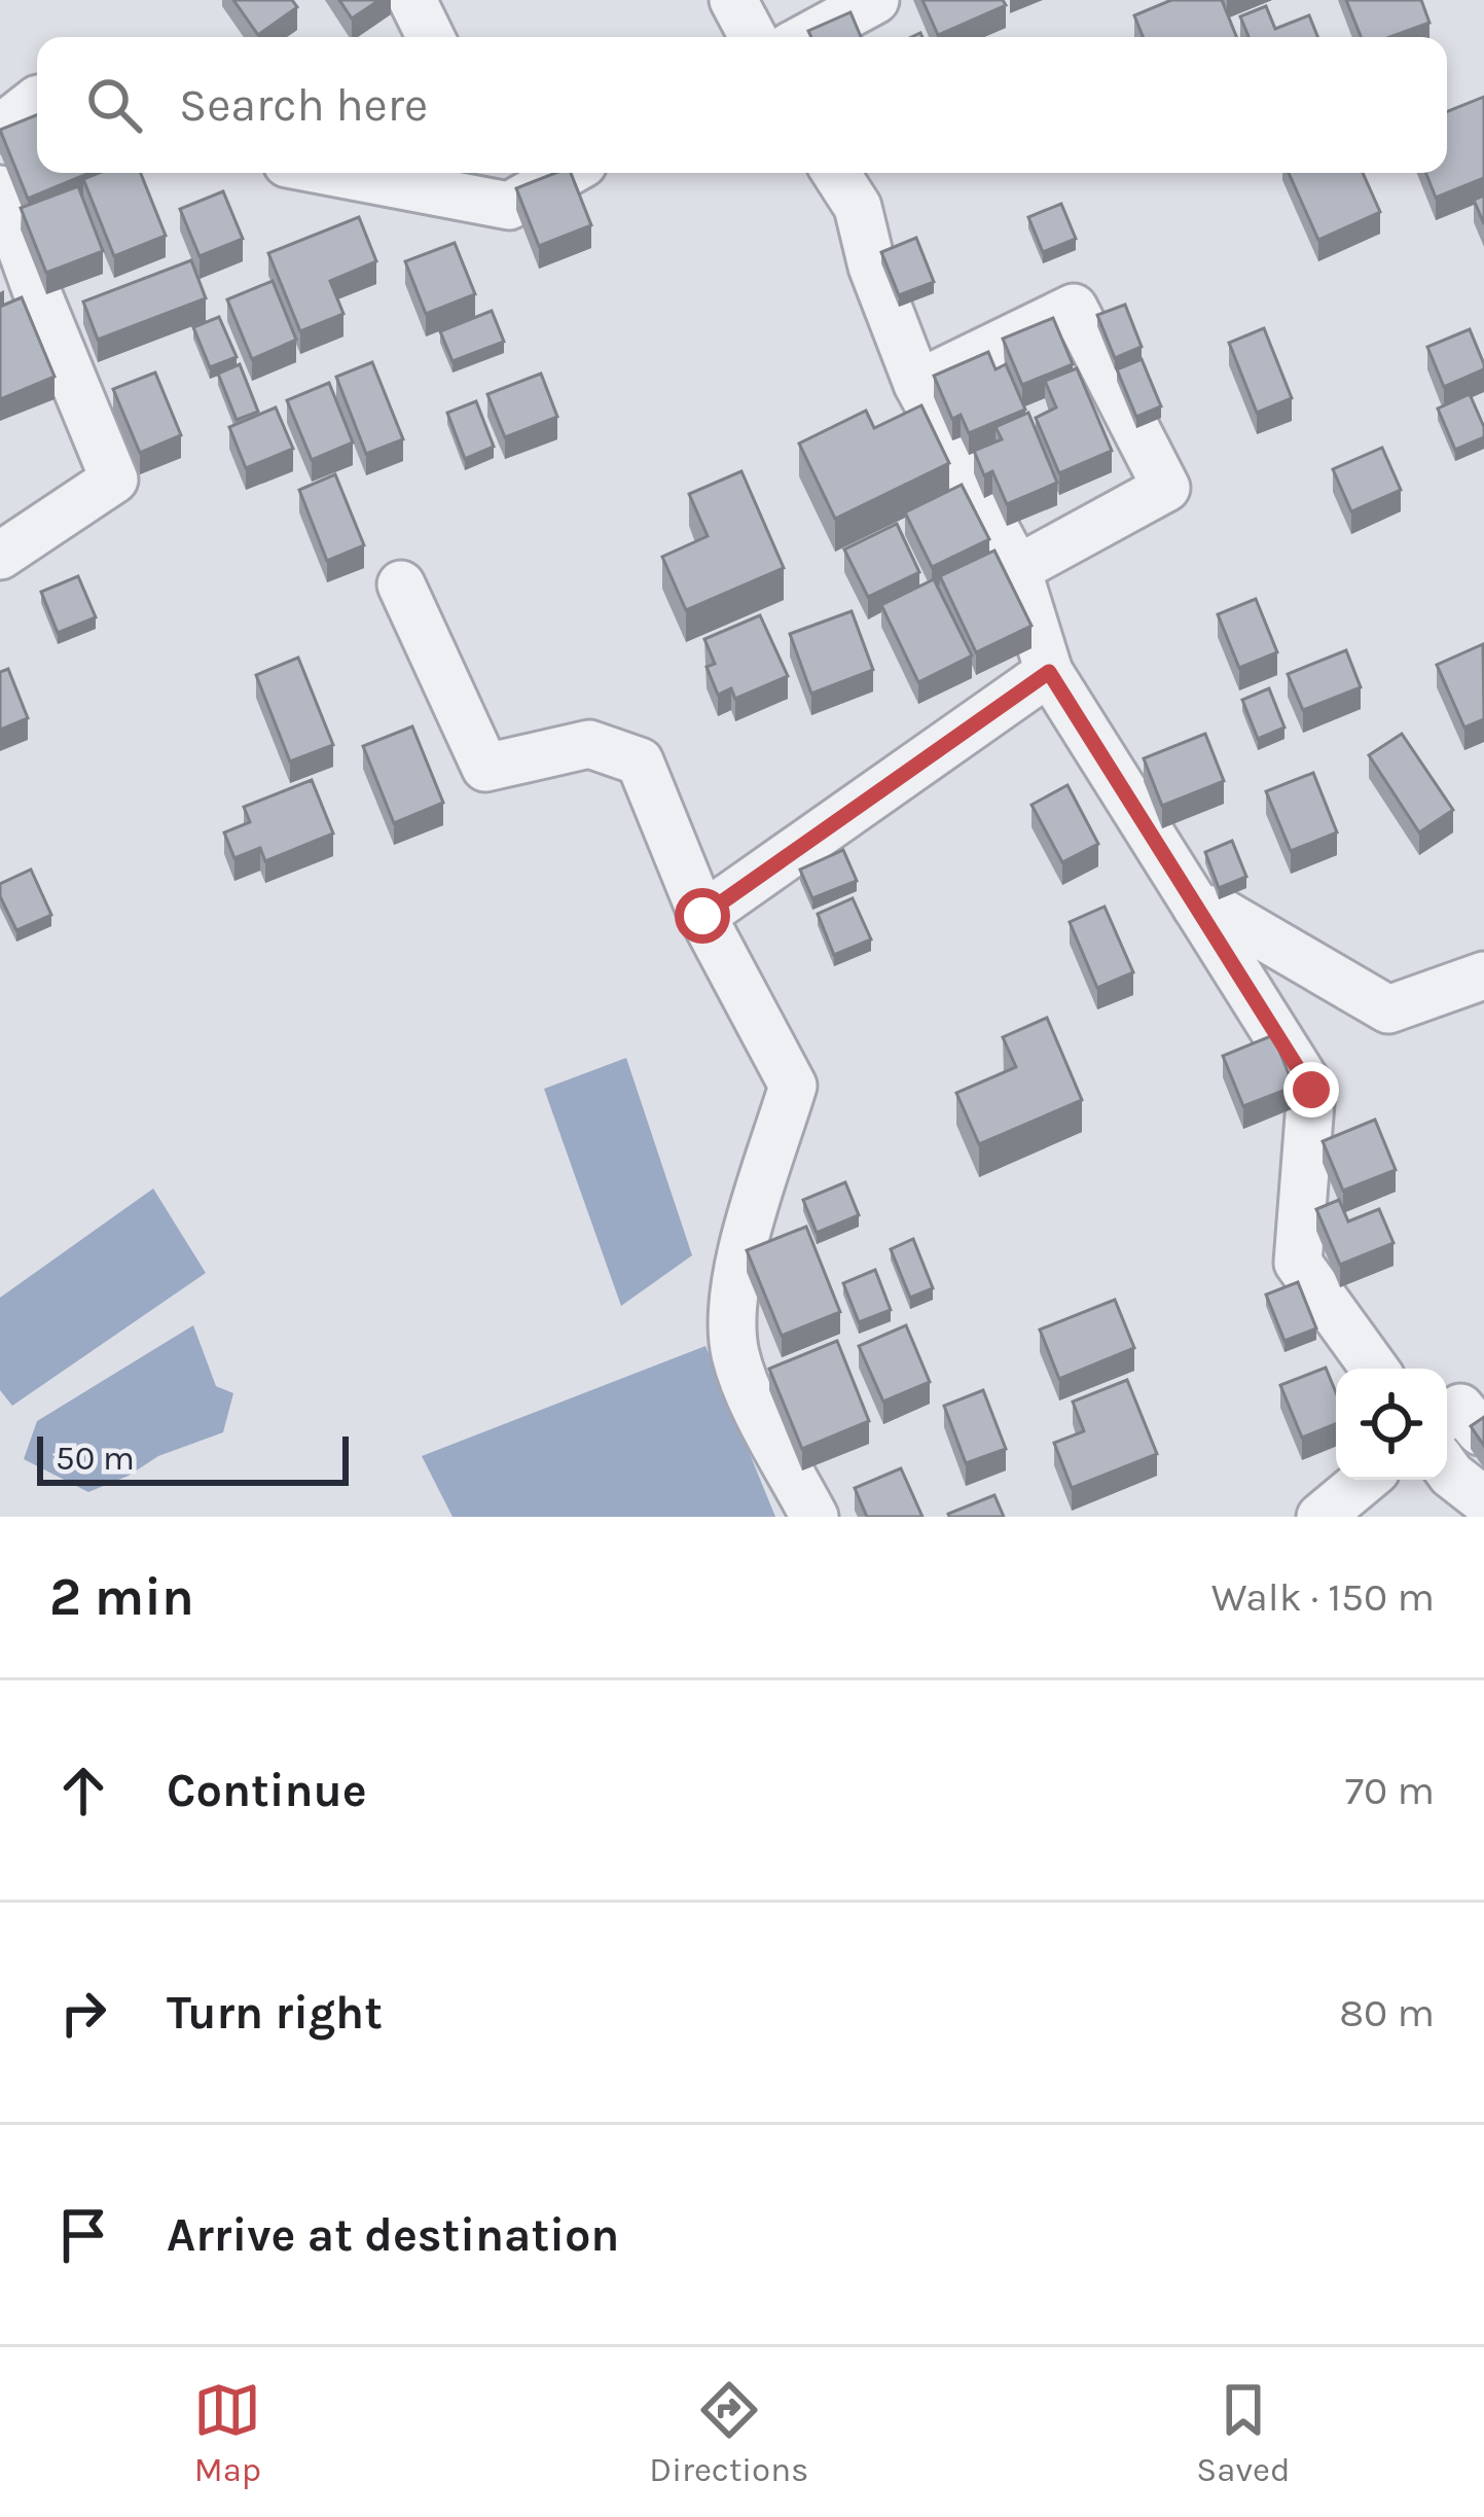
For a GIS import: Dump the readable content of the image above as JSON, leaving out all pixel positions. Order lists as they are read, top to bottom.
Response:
{
  "scale_bar": "50 m",
  "page": {
    "search": "Search here",
    "scale": "50 m",
    "heading": ["2 min", "Walk · 150 m"],
    "list": [
      ["Continue", "70 m"],
      ["Turn right", "80 m"],
      "Arrive at destination"
    ],
    "nav": ["Map", "Directions", "Saved"]
  }
}
